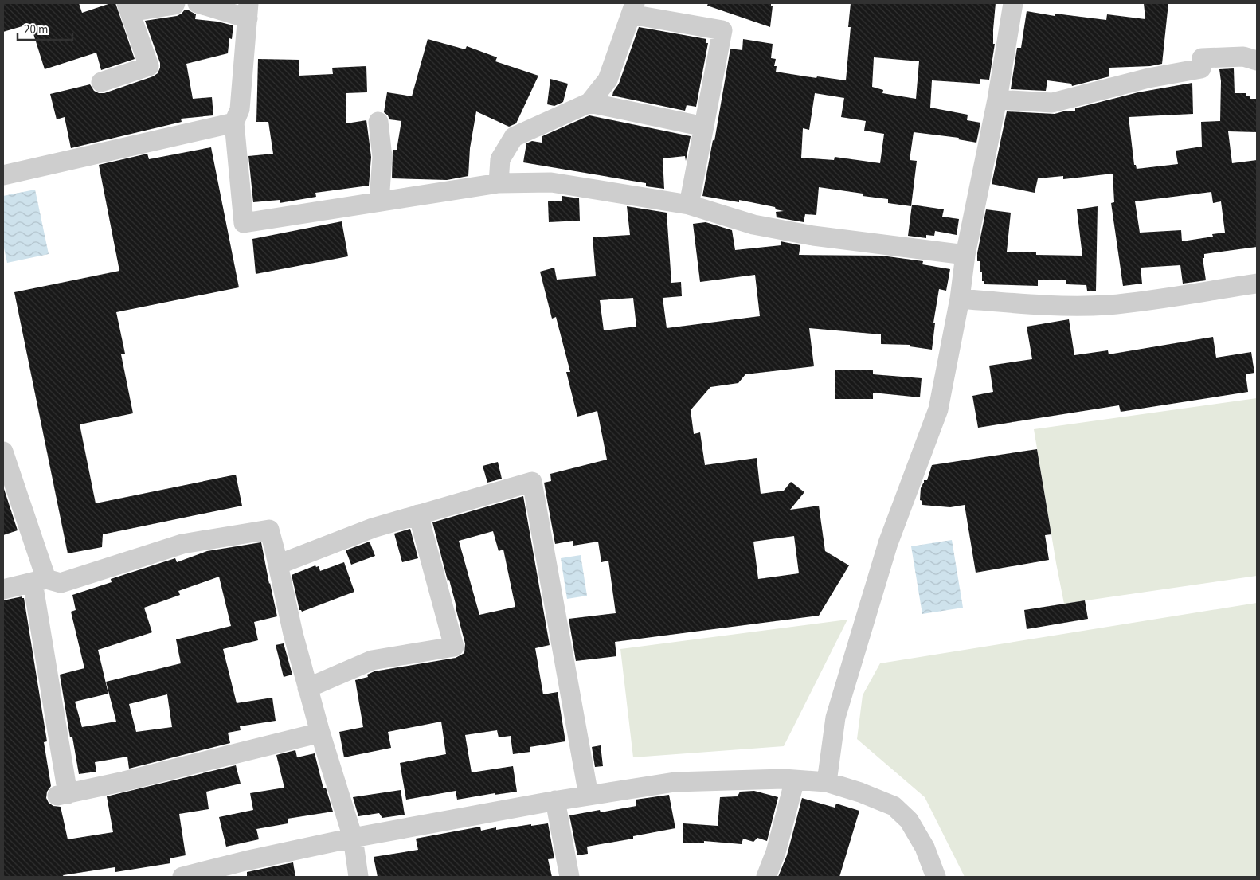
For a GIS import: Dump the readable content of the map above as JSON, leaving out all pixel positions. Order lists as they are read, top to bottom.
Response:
{
  "scale_bar": "20 m"
}
